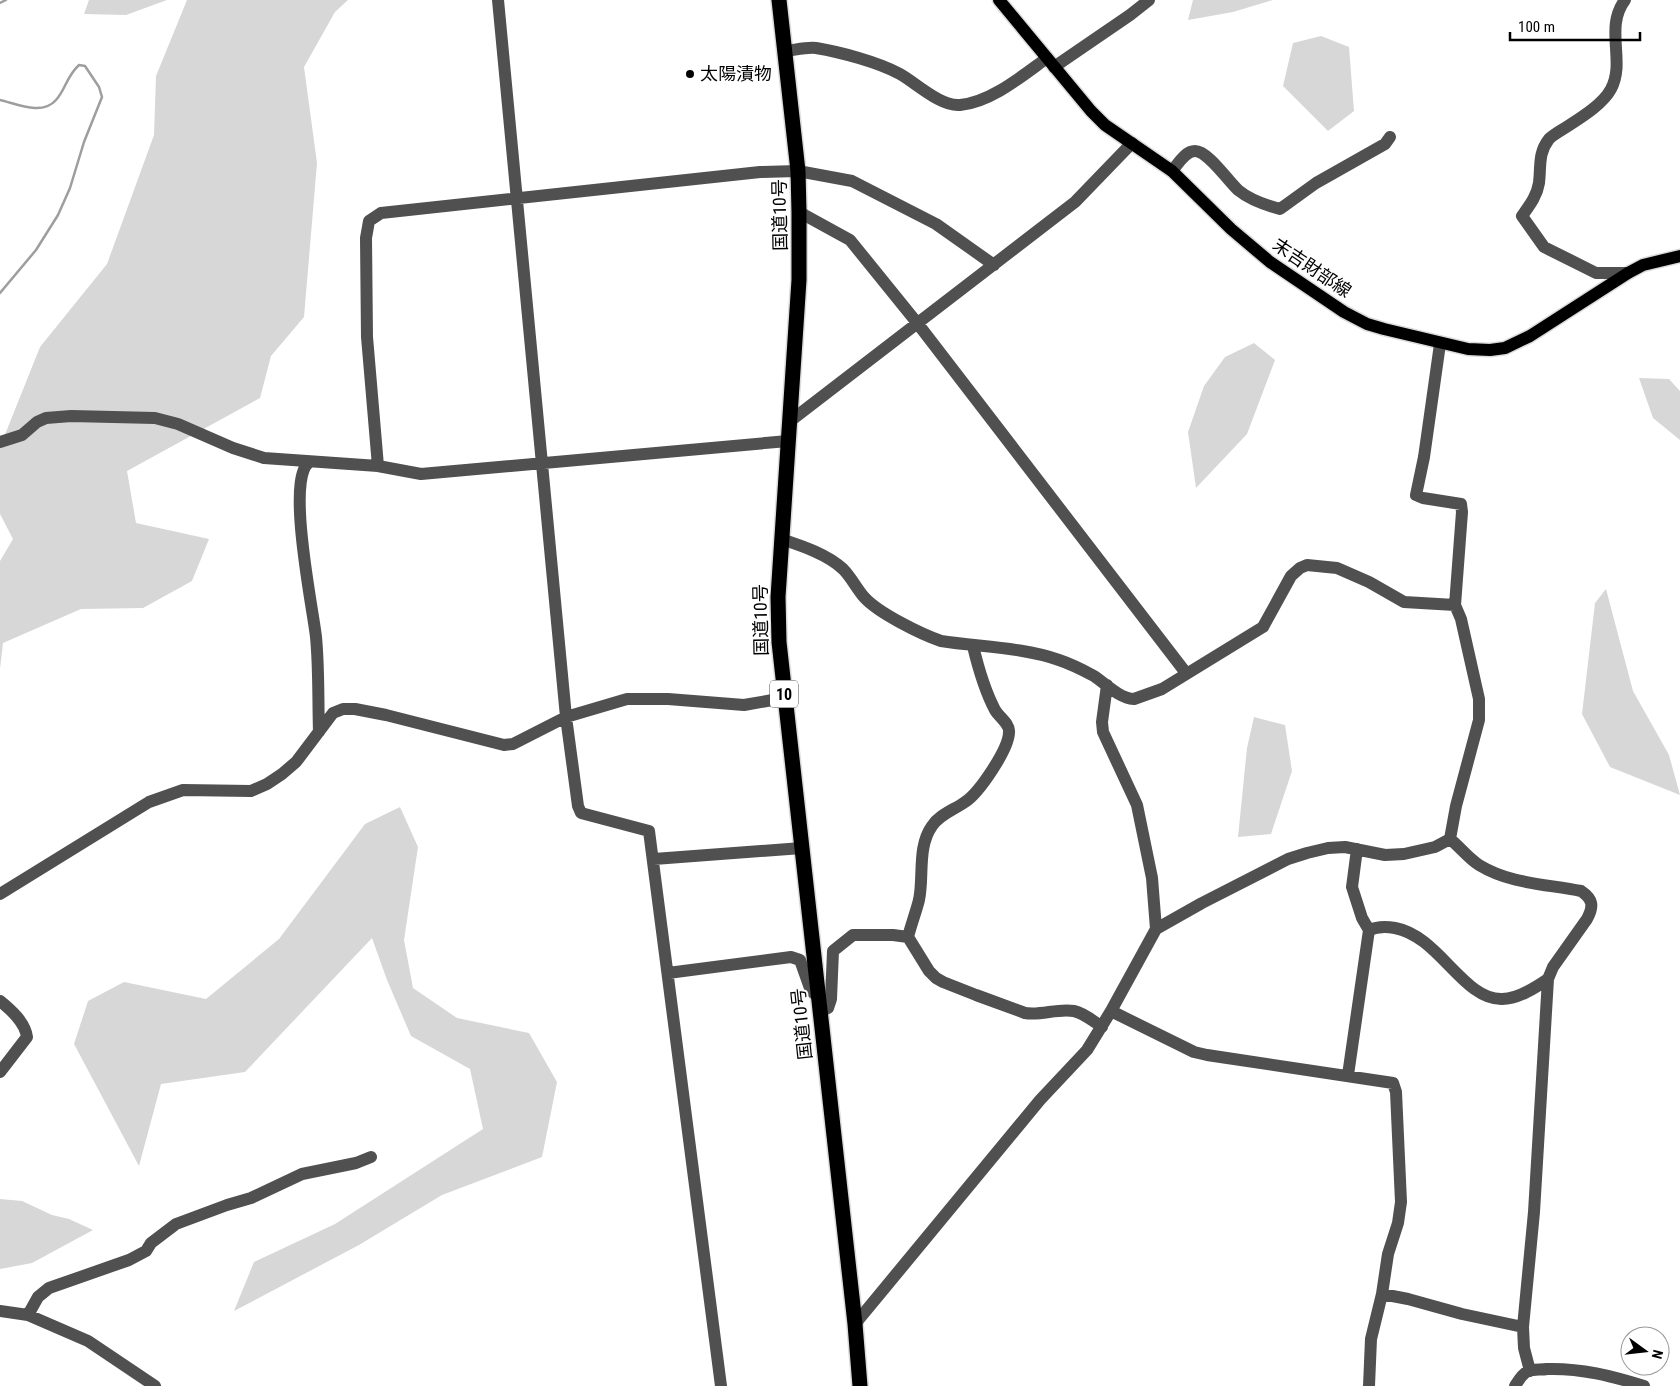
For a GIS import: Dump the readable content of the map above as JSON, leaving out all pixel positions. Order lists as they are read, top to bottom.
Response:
{
  "streets": {
    "highway": ["国道10号", "10"],
    "main road": ["末吉財部線"]
  },
  "places": ["太陽漬物"],
  "scale_bar": "100 m",
  "north": "right"
}
